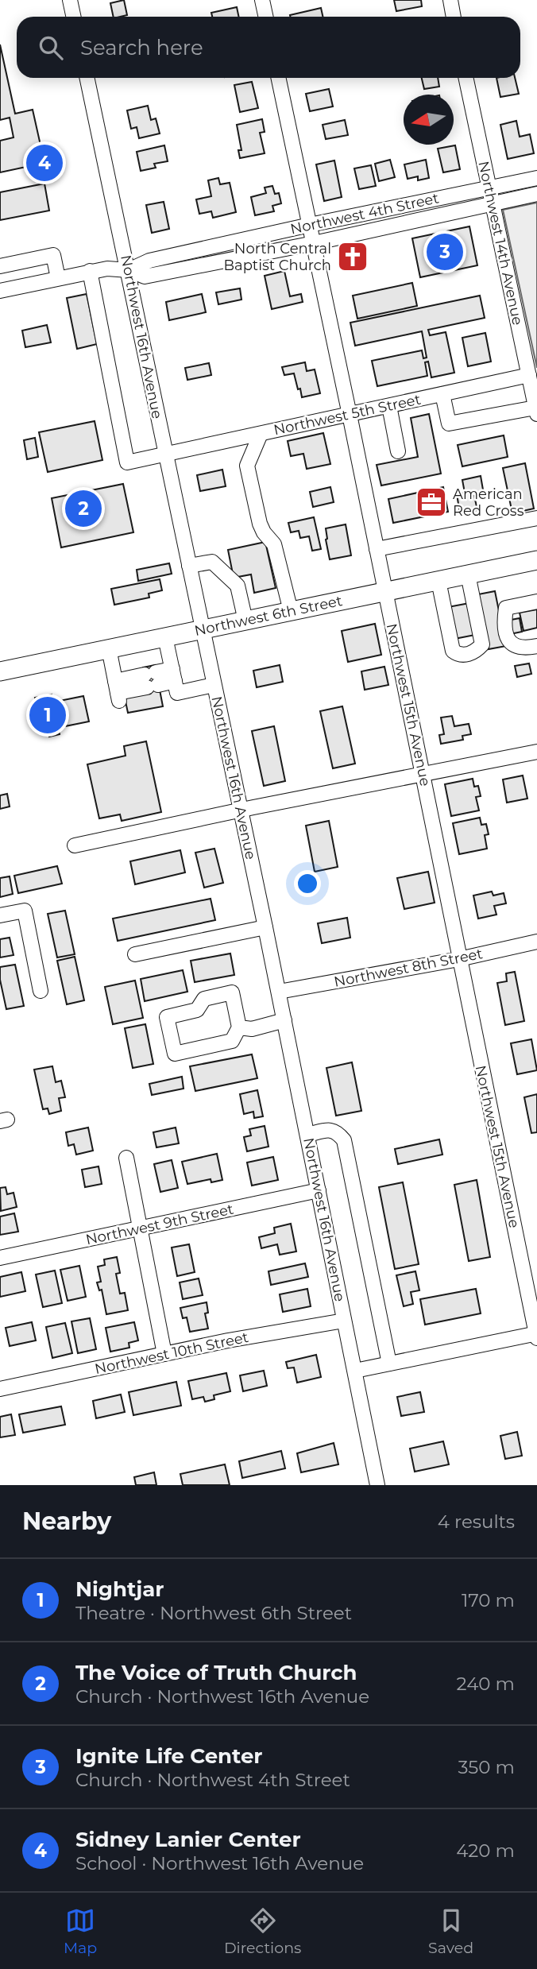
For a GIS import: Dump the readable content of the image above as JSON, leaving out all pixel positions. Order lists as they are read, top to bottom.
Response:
{
  "streets": {
    "main road": ["Northwest 6th Street"],
    "street": [
      "Northwest 4th Street",
      "Northwest 14th Avenue",
      "Northwest 16th Avenue",
      "Northwest 5th Street",
      "Northwest 15th Avenue",
      "Northwest 8th Street",
      "Northwest 9th Street",
      "Northwest 10th Street"
    ]
  },
  "crossings": [
    ["Northwest 4th Street", "Northwest 14th Avenue"],
    ["Northwest 4th Street", "Northwest 16th Avenue"],
    ["Northwest 4th Street", "Northwest 5th Street"],
    ["Northwest 4th Street", "Northwest 15th Avenue"],
    ["Northwest 14th Avenue", "Northwest 5th Street"],
    ["Northwest 16th Avenue", "Northwest 5th Street"],
    ["Northwest 16th Avenue", "Northwest 6th Street"],
    ["Northwest 16th Avenue", "Northwest 8th Street"],
    ["Northwest 16th Avenue", "Northwest 9th Street"],
    ["Northwest 16th Avenue", "Northwest 10th Street"],
    ["Northwest 5th Street", "Northwest 15th Avenue"],
    ["Northwest 6th Street", "Northwest 15th Avenue"],
    ["Northwest 15th Avenue", "Northwest 8th Street"]
  ],
  "places": {
    "church": ["North Central Baptist Church"],
    "office": ["American Red Cross"]
  },
  "north": "left",
  "page": {
    "search": "Search here",
    "pins": [
      "4",
      "3",
      "2",
      "1"
    ],
    "heading": ["Nearby", "4 results"],
    "list": [
      {
        "mark": "1",
        "name": "Nightjar",
        "note": "Theatre · Northwest 6th Street",
        "value": "170 m"
      },
      {
        "mark": "2",
        "name": "The Voice of Truth Church",
        "note": "Church · Northwest 16th Avenue",
        "value": "240 m"
      },
      {
        "mark": "3",
        "name": "Ignite Life Center",
        "note": "Church · Northwest 4th Street",
        "value": "350 m"
      },
      {
        "mark": "4",
        "name": "Sidney Lanier Center",
        "note": "School · Northwest 16th Avenue",
        "value": "420 m"
      }
    ],
    "nav": ["Map", "Directions", "Saved"]
  }
}
